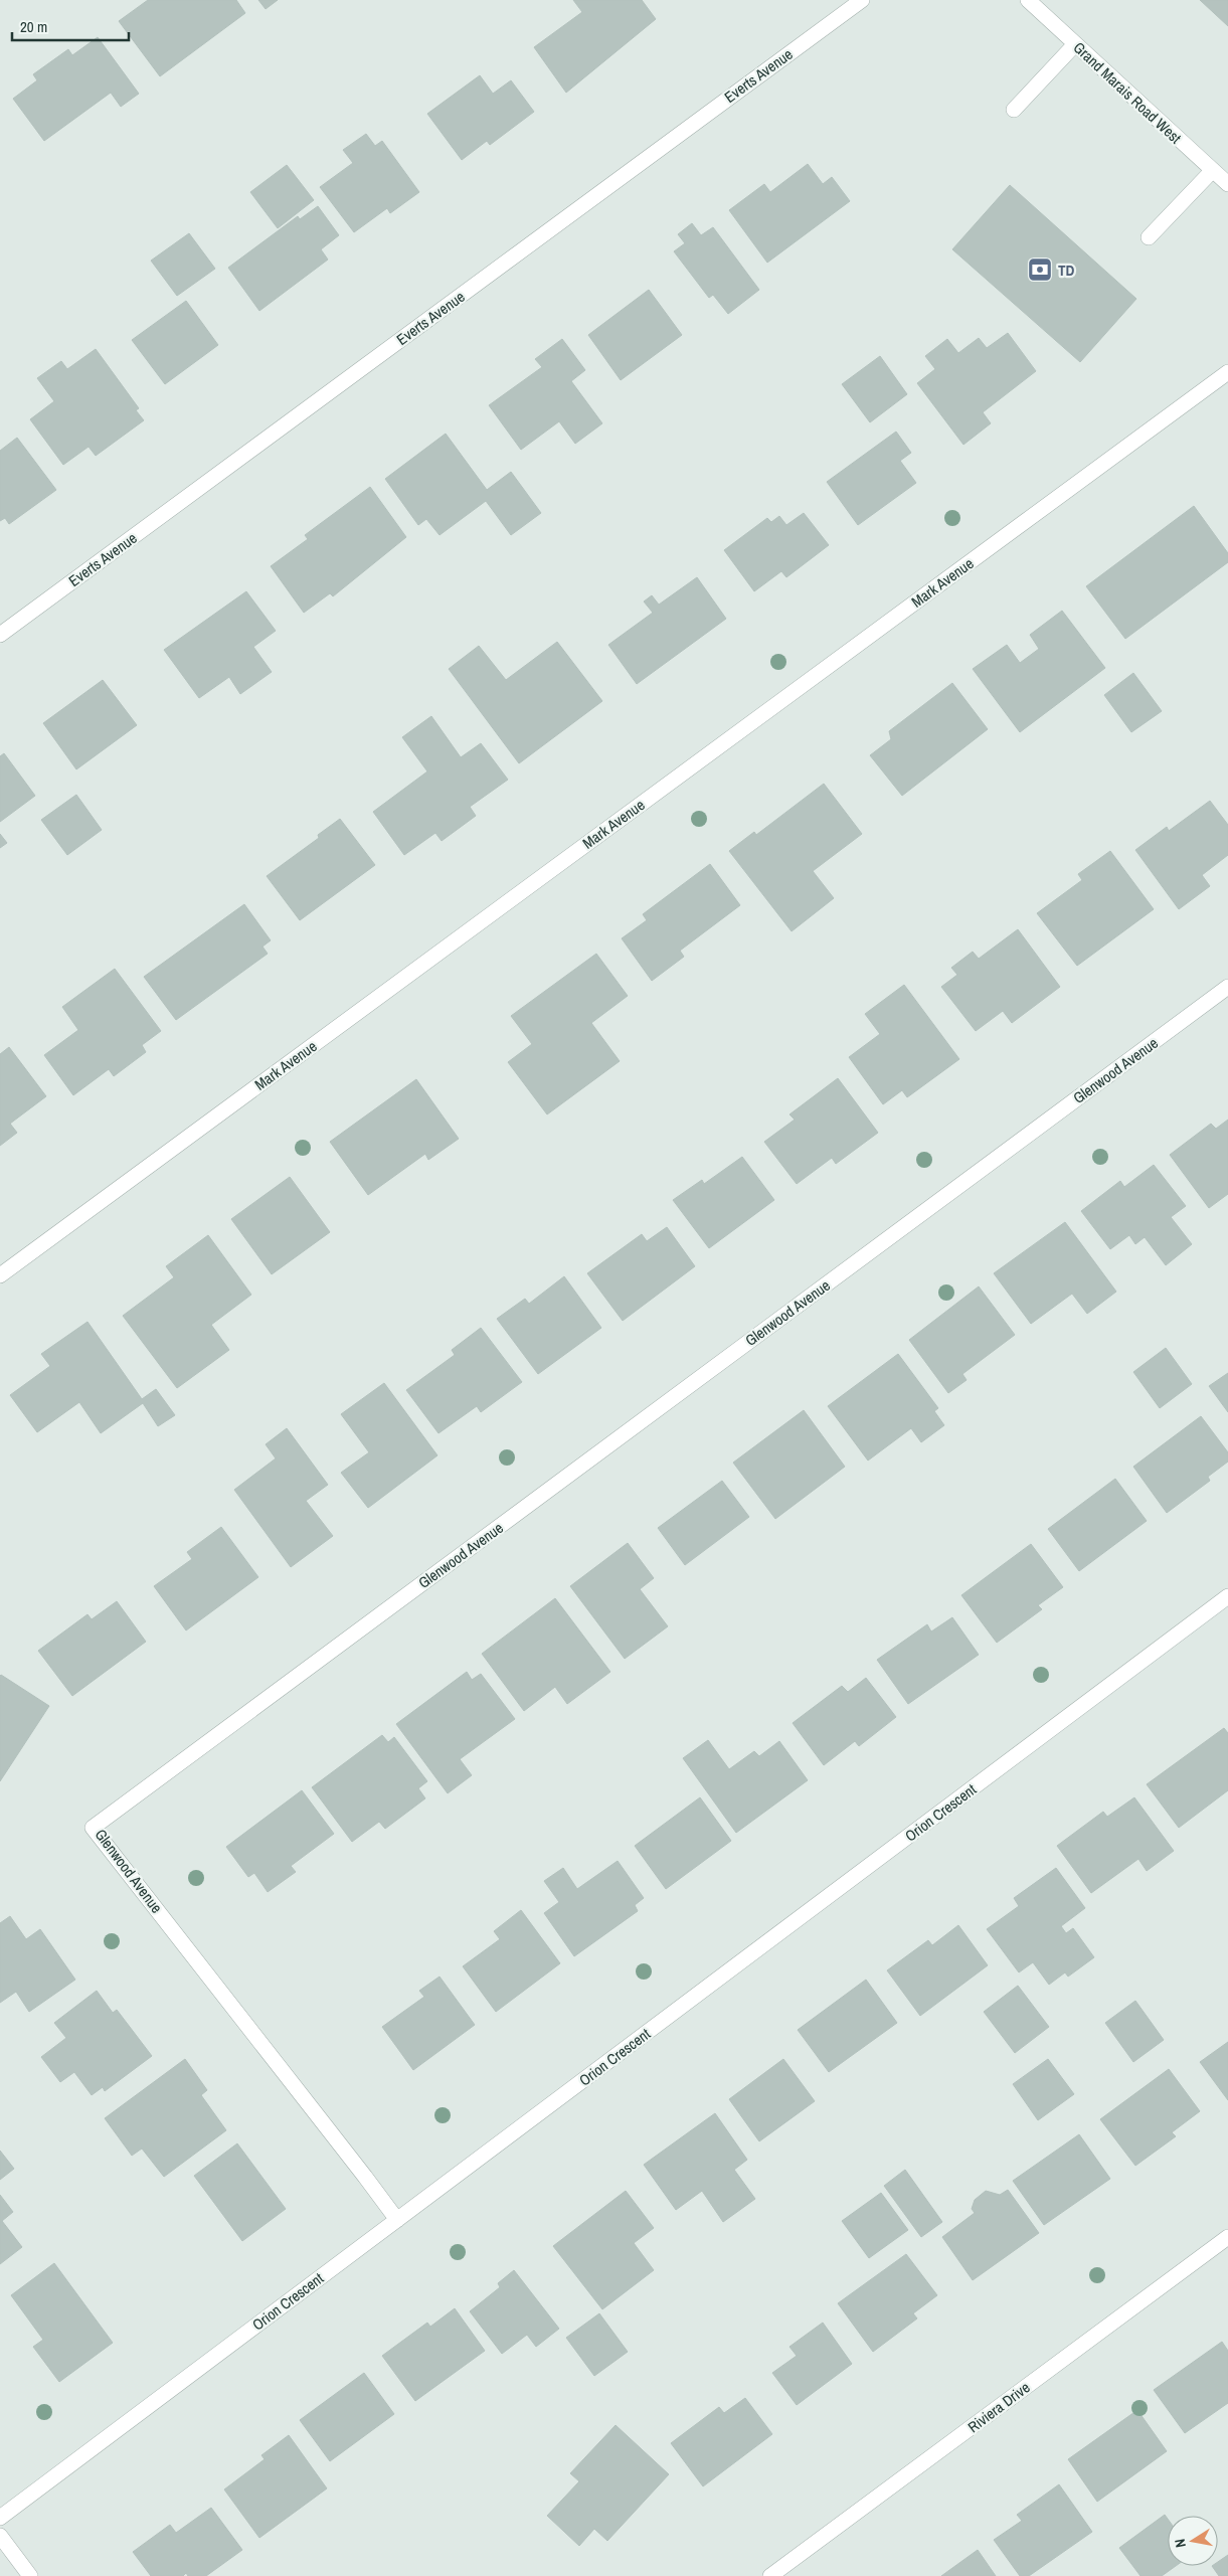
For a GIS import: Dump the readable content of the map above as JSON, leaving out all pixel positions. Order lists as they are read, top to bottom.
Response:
{
  "streets": {
    "street": [
      "Everts Avenue",
      "Grand Marais Road West",
      "Mark Avenue",
      "Glenwood Avenue",
      "Orion Crescent",
      "Riviera Drive"
    ]
  },
  "crossings": [
    ["Glenwood Avenue", "Orion Crescent"]
  ],
  "places": {
    "bank": ["TD"]
  },
  "scale_bar": "20 m",
  "north": "left"
}
